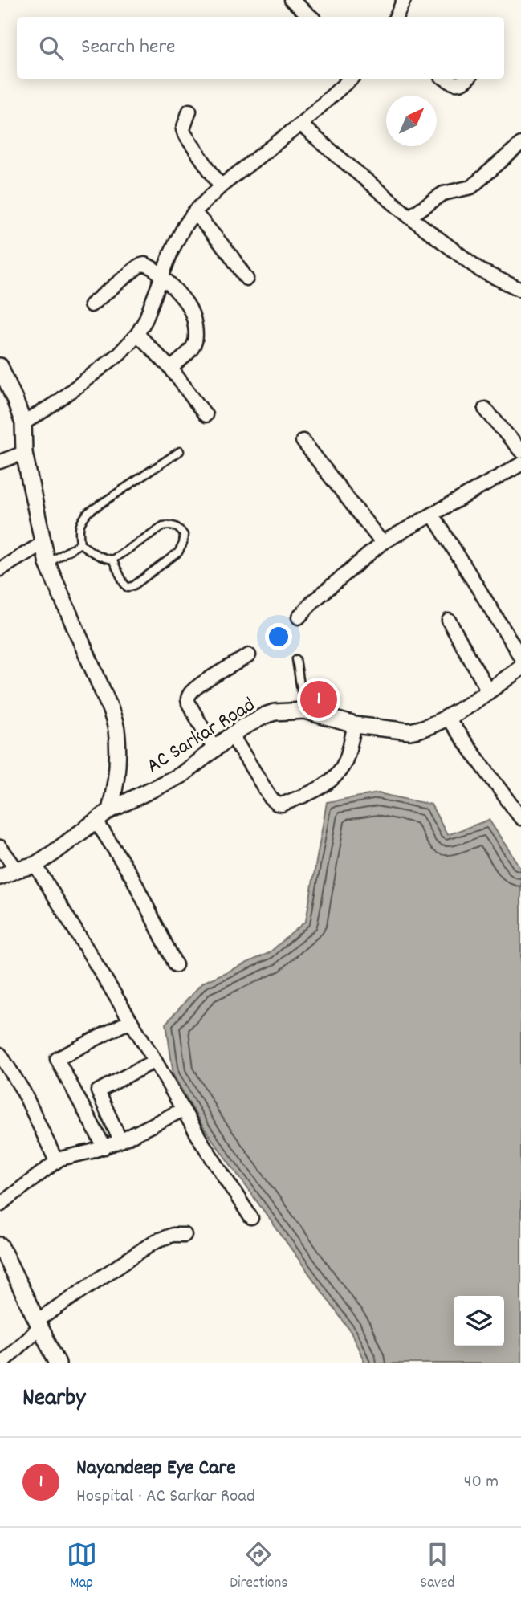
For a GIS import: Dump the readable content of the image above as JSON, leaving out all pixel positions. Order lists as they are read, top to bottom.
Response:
{
  "streets": {
    "street": ["AC Sarkar Road"]
  },
  "north": "top right",
  "page": {
    "search": "Search here",
    "pins": "1",
    "heading": "Nearby",
    "list": [
      {
        "mark": "1",
        "name": "Nayandeep Eye Care",
        "note": "Hospital · AC Sarkar Road",
        "value": "40 m"
      }
    ],
    "nav": ["Map", "Directions", "Saved"]
  }
}
